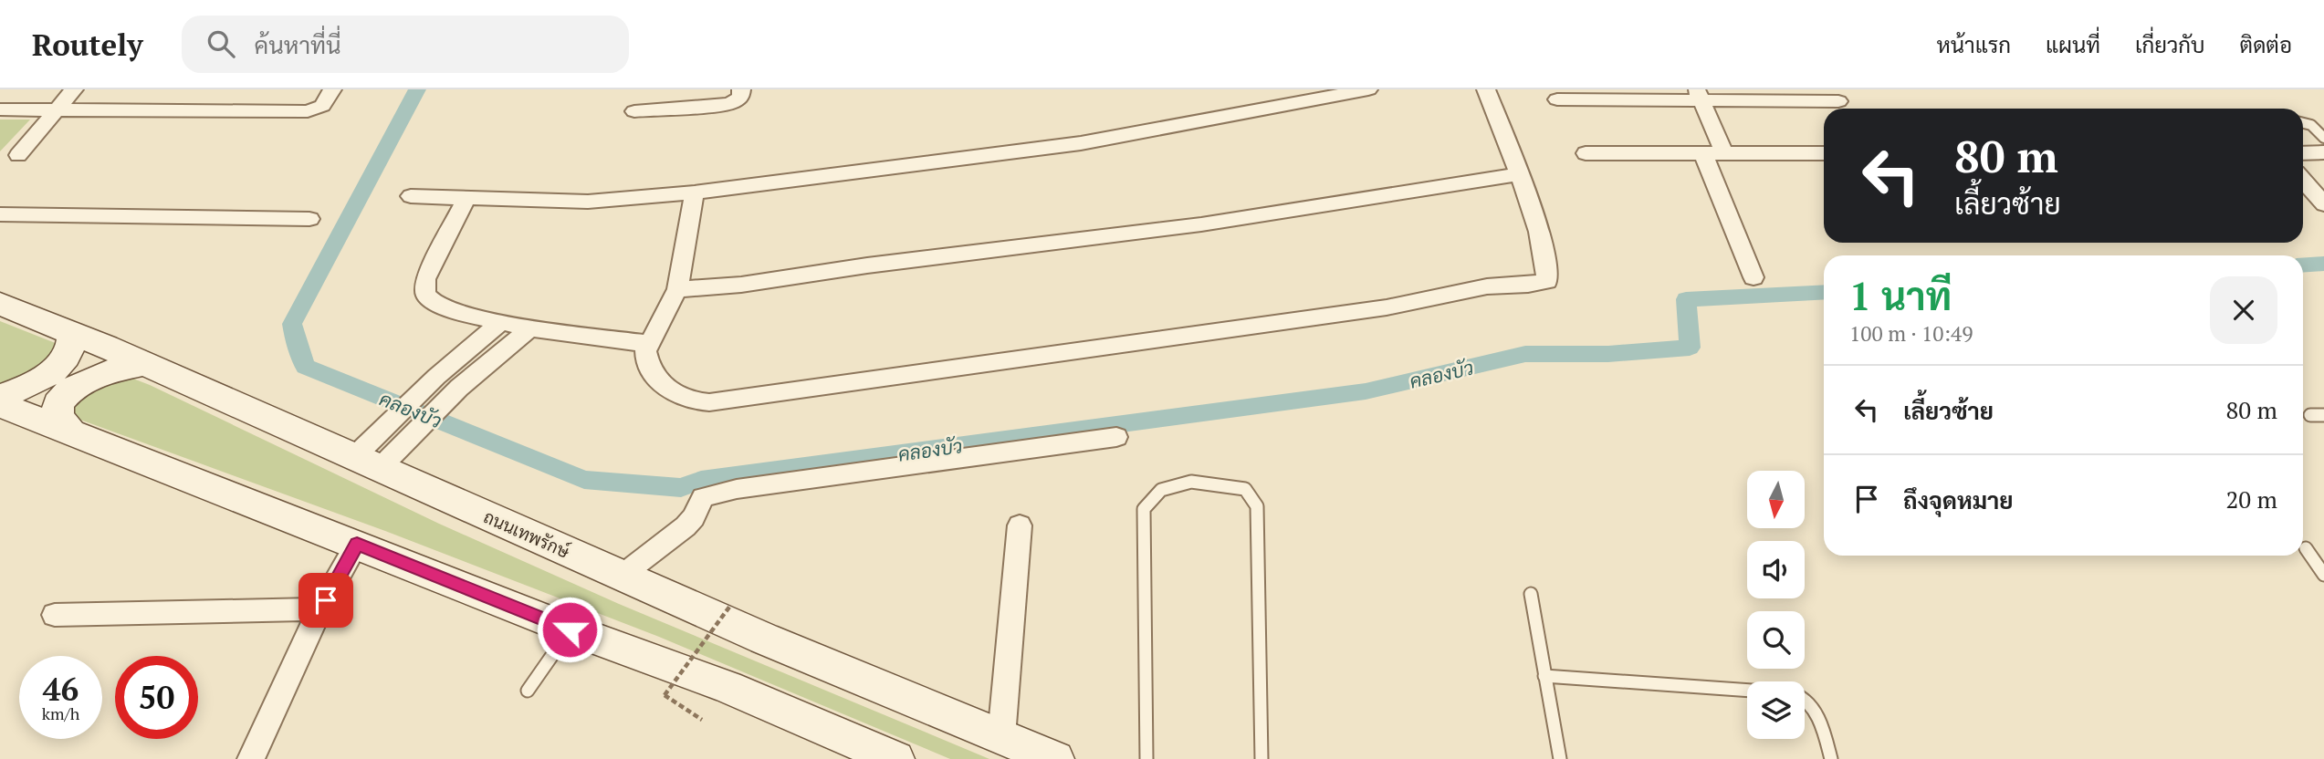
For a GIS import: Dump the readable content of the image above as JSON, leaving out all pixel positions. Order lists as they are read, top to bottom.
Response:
{
  "streets": {
    "main road": ["ถนนเทพรักษ์"]
  },
  "water": ["คลองบัว"],
  "north": "bottom",
  "page": {
    "header": "Routely",
    "search": "ค้นหาที่นี่",
    "nav": [
      "หน้าแรก",
      "แผนที่",
      "เกี่ยวกับ",
      "ติดต่อ"
    ],
    "turn": ["80 m", "เลี้ยวซ้าย"],
    "heading": ["1 นาที", "100 m · 10:49"],
    "list": [
      {
        "name": "เลี้ยวซ้าย",
        "value": "80 m"
      },
      {
        "name": "ถึงจุดหมาย",
        "value": "20 m"
      }
    ],
    "speed": "46 km/h",
    "limit": "50"
  }
}
